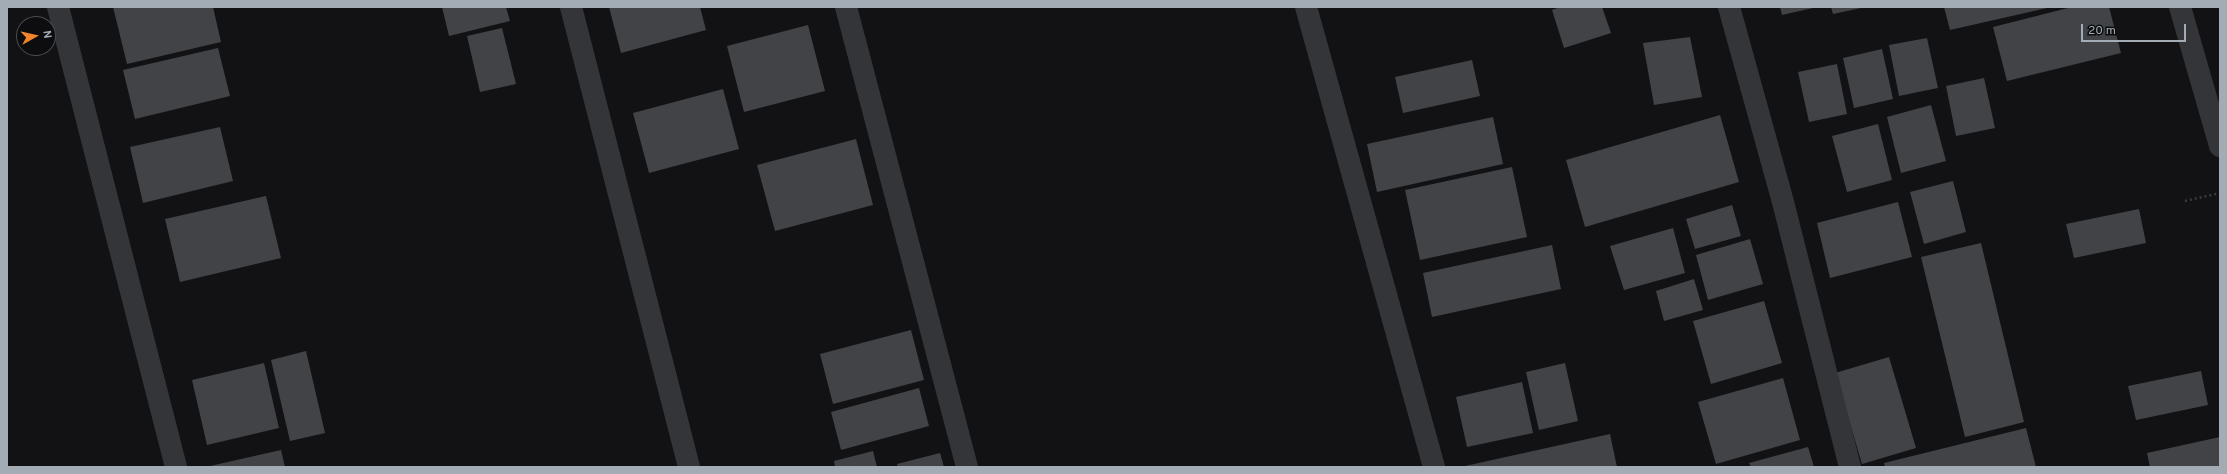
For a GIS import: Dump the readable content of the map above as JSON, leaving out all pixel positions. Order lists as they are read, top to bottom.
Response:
{
  "scale_bar": "20 m",
  "north": "right"
}
